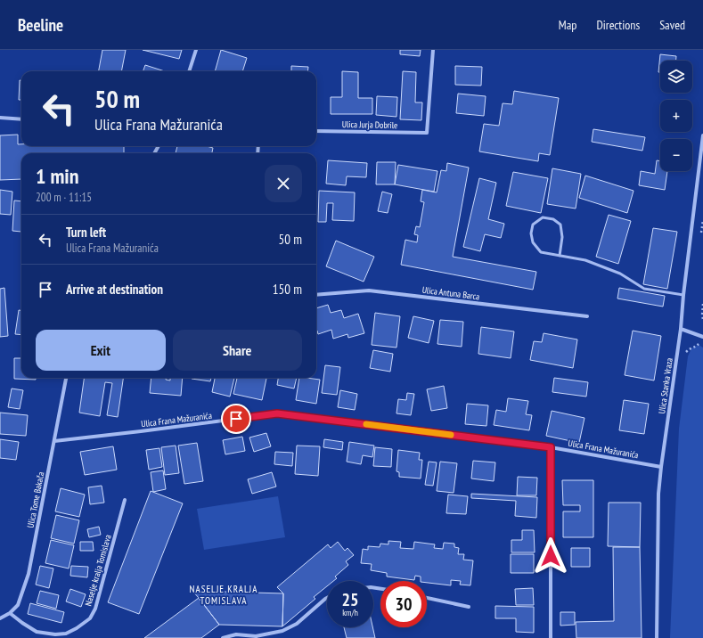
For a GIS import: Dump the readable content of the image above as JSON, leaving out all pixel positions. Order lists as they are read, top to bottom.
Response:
{
  "streets": {
    "street": [
      "Ulica Jurja Dobrile",
      "Ulica Antuna Barca",
      "Ulica Stanka Vraza",
      "Ulica Frana Mažuranića",
      "Ulica Tome Bakača",
      "Naselje kralja Tomislava"
    ]
  },
  "crossings": [
    ["Ulica Stanka Vraza", "Ulica Frana Mažuranića"],
    ["Ulica Frana Mažuranića", "Ulica Tome Bakača"],
    ["Ulica Tome Bakača", "Naselje kralja Tomislava"]
  ],
  "districts": ["NASELJE KRALJA TOMISLAVA"],
  "page": {
    "header": "Beeline",
    "nav": ["Map", "Directions", "Saved"],
    "map_buttons": ["+", "−"],
    "turn": ["50 m", "Ulica Frana Mažuranića"],
    "heading": ["1 min", "200 m · 11:15"],
    "list": [
      {
        "name": "Turn left",
        "note": "Ulica Frana Mažuranića",
        "value": "50 m"
      },
      {
        "name": "Arrive at destination",
        "value": "150 m"
      }
    ],
    "buttons": ["Exit", "Share"],
    "speed": "25 km/h",
    "limit": "30"
  }
}
